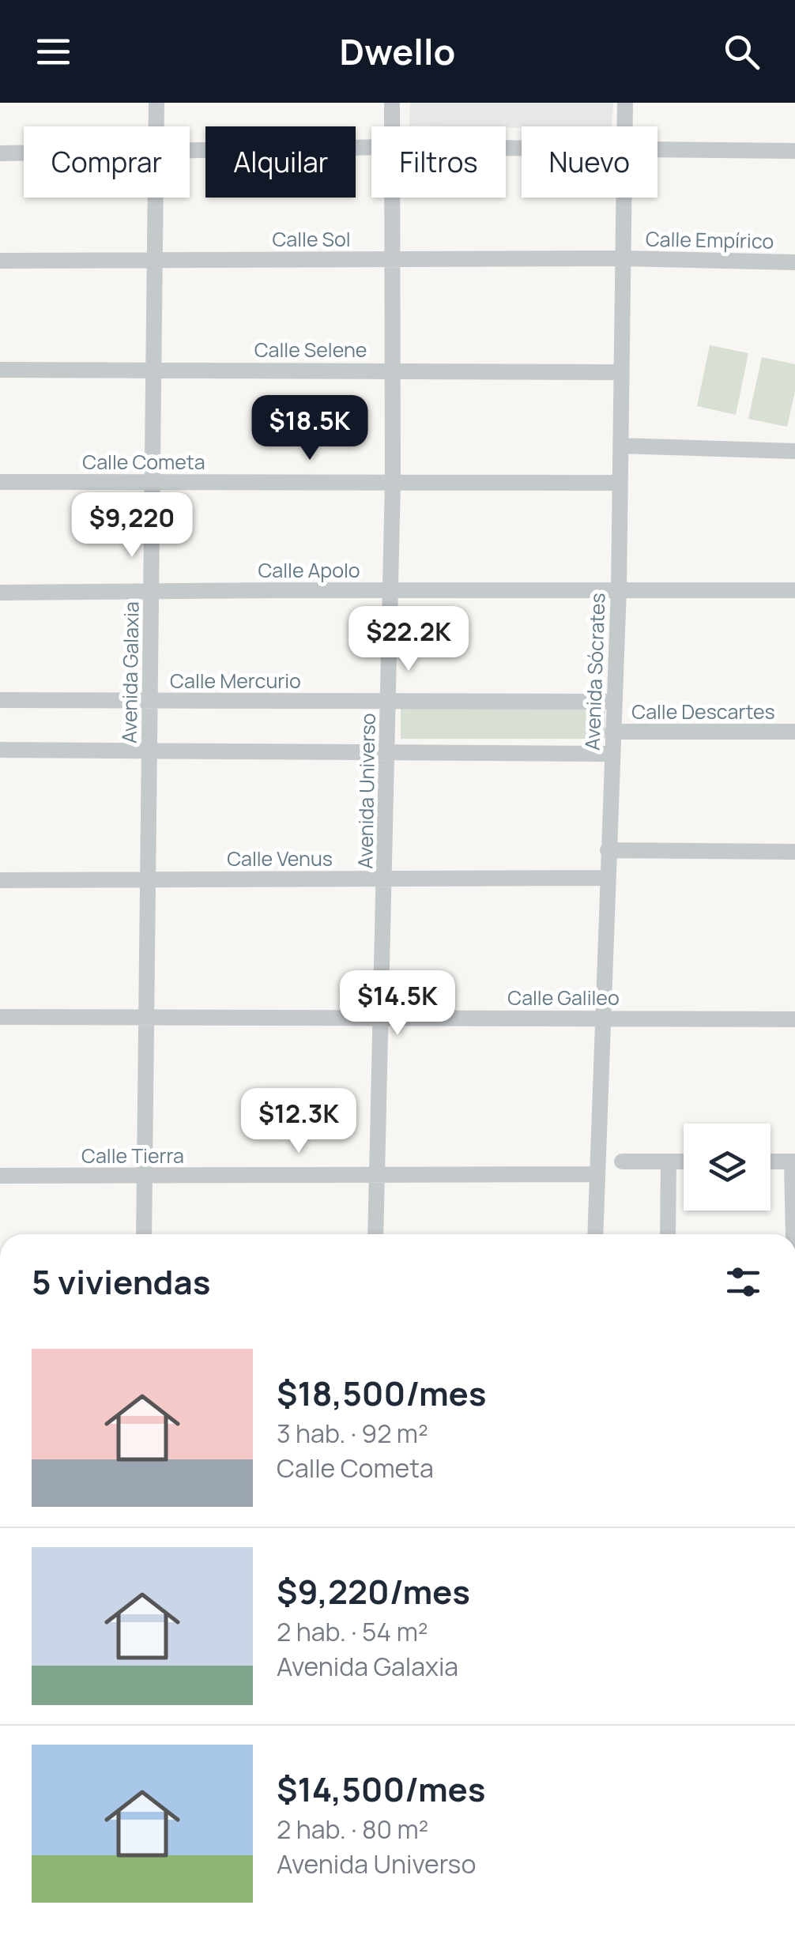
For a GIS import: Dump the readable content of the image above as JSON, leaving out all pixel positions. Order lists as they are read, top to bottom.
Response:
{
  "streets": {
    "street": [
      "Calle Sol",
      "Calle Empírico",
      "Calle Selene",
      "Calle Cometa",
      "Calle Apolo",
      "Avenida Sócrates",
      "Avenida Galaxia",
      "Calle Mercurio",
      "Calle Descartes",
      "Avenida Universo",
      "Calle Venus",
      "Calle Galileo",
      "Calle Tierra"
    ]
  },
  "crossings": [
    ["Calle Sol", "Calle Empírico"],
    ["Calle Sol", "Avenida Sócrates"],
    ["Calle Sol", "Avenida Galaxia"],
    ["Calle Sol", "Avenida Universo"],
    ["Calle Empírico", "Avenida Sócrates"],
    ["Calle Selene", "Avenida Sócrates"],
    ["Calle Selene", "Avenida Galaxia"],
    ["Calle Selene", "Avenida Universo"],
    ["Calle Cometa", "Avenida Sócrates"],
    ["Calle Cometa", "Avenida Galaxia"],
    ["Calle Cometa", "Avenida Universo"],
    ["Calle Apolo", "Avenida Sócrates"],
    ["Calle Apolo", "Avenida Galaxia"],
    ["Calle Apolo", "Avenida Universo"],
    ["Avenida Sócrates", "Calle Mercurio"],
    ["Avenida Sócrates", "Calle Descartes"],
    ["Avenida Sócrates", "Calle Venus"],
    ["Avenida Sócrates", "Calle Galileo"],
    ["Avenida Sócrates", "Calle Tierra"],
    ["Avenida Galaxia", "Calle Mercurio"],
    ["Avenida Galaxia", "Calle Venus"],
    ["Avenida Galaxia", "Calle Galileo"],
    ["Avenida Galaxia", "Calle Tierra"],
    ["Calle Mercurio", "Avenida Universo"],
    ["Avenida Universo", "Calle Venus"],
    ["Avenida Universo", "Calle Galileo"],
    ["Avenida Universo", "Calle Tierra"]
  ],
  "page": {
    "header": "Dwello",
    "chip": [
      "Comprar",
      "Alquilar",
      "Filtros",
      "Nuevo"
    ],
    "price": [
      "$18.5K",
      "$9,220",
      "$22.2K",
      "$14.5K",
      "$12.3K"
    ],
    "heading": "5 viviendas",
    "list": [
      {
        "name": "$18,500/mes",
        "note": "3 hab. · 92 m² · Calle Cometa"
      },
      {
        "name": "$9,220/mes",
        "note": "2 hab. · 54 m² · Avenida Galaxia"
      },
      {
        "name": "$14,500/mes",
        "note": "2 hab. · 80 m² · Avenida Universo"
      }
    ]
  }
}
